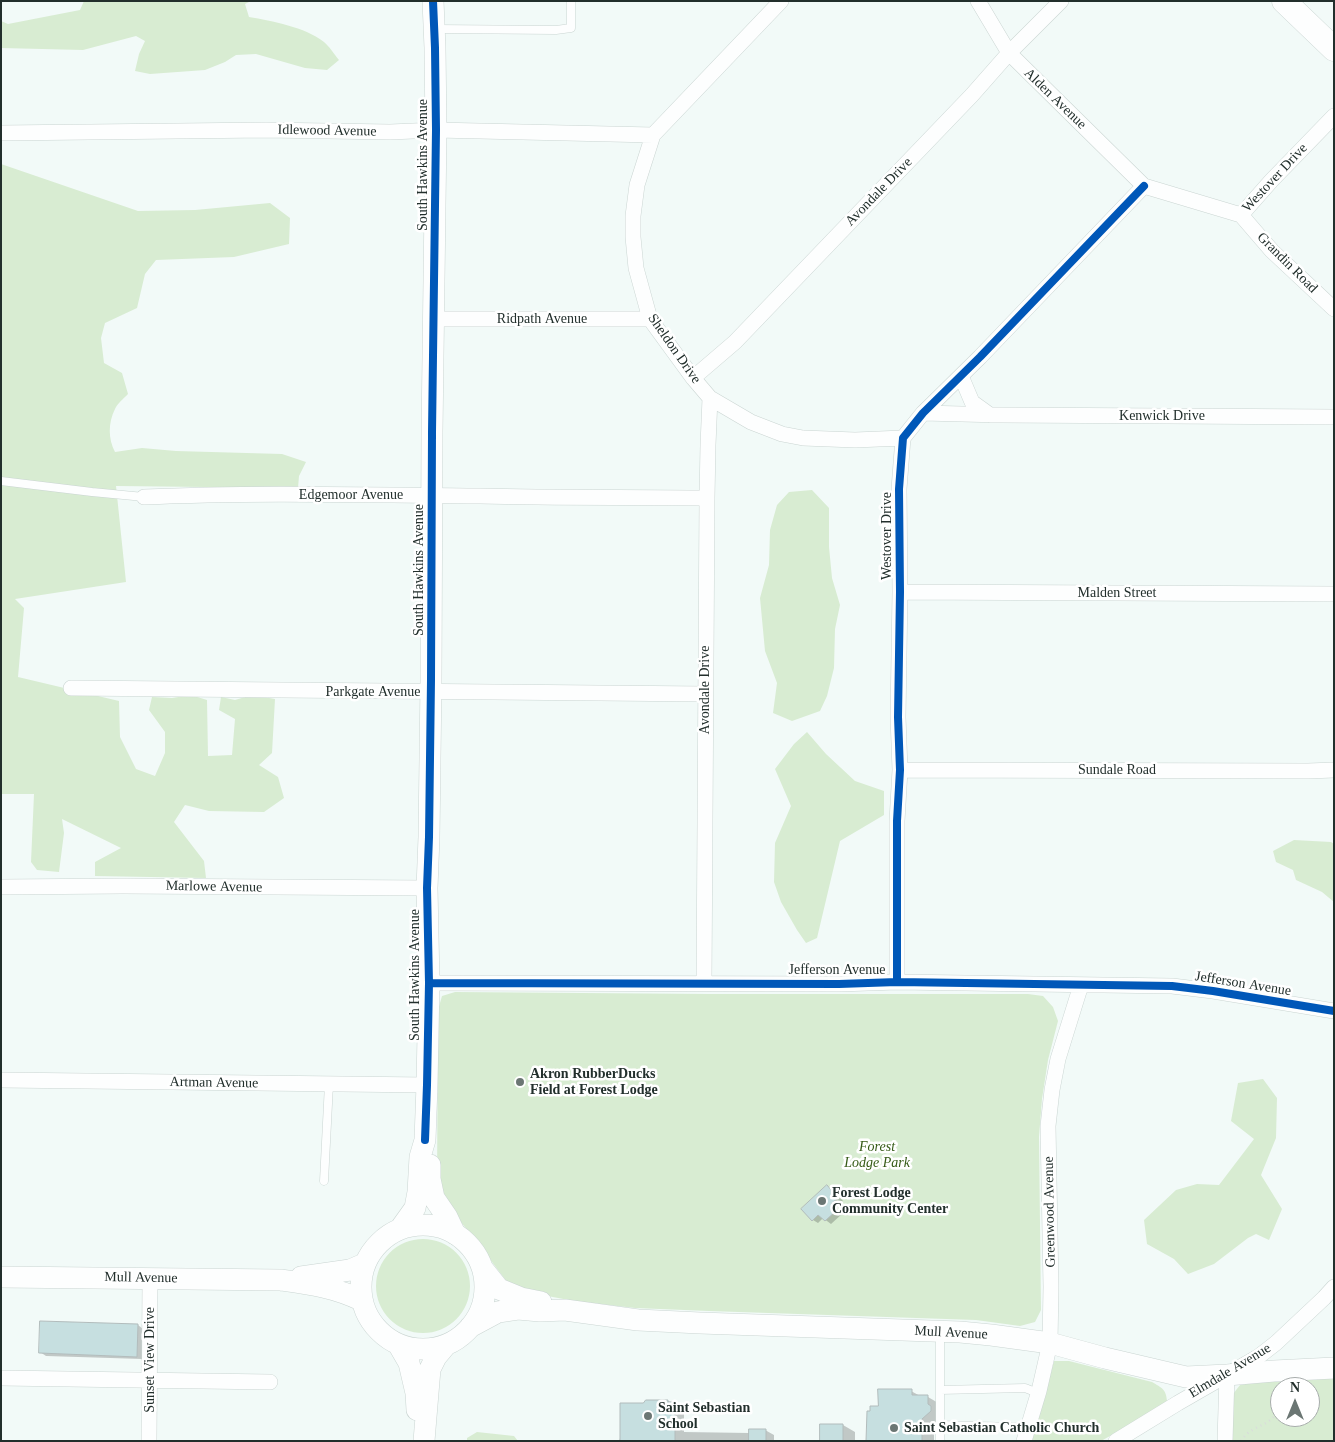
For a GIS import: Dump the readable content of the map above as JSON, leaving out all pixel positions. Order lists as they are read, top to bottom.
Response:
{
  "streets": {
    "main road": ["South Hawkins Avenue", "Mull Avenue"],
    "street": [
      "Alden Avenue",
      "Idlewood Avenue",
      "Westover Drive",
      "Avondale Drive",
      "Grandin Road",
      "Ridpath Avenue",
      "Sheldon Drive",
      "Kenwick Drive",
      "Edgemoor Avenue",
      "Malden Street",
      "Parkgate Avenue",
      "Sundale Road",
      "Marlowe Avenue",
      "Jefferson Avenue",
      "Artman Avenue",
      "Greenwood Avenue",
      "Sunset View Drive",
      "Elmdale Avenue"
    ]
  },
  "crossings": [
    ["Alden Avenue", "Westover Drive"],
    ["Alden Avenue", "Avondale Drive"],
    ["Idlewood Avenue", "South Hawkins Avenue"],
    ["Idlewood Avenue", "Sheldon Drive"],
    ["South Hawkins Avenue", "Ridpath Avenue"],
    ["South Hawkins Avenue", "Edgemoor Avenue"],
    ["South Hawkins Avenue", "Parkgate Avenue"],
    ["South Hawkins Avenue", "Marlowe Avenue"],
    ["South Hawkins Avenue", "Jefferson Avenue"],
    ["South Hawkins Avenue", "Artman Avenue"],
    ["South Hawkins Avenue", "Mull Avenue"],
    ["Westover Drive", "Grandin Road"],
    ["Westover Drive", "Sheldon Drive"],
    ["Westover Drive", "Malden Street"],
    ["Westover Drive", "Sundale Road"],
    ["Westover Drive", "Jefferson Avenue"],
    ["Avondale Drive", "Sheldon Drive"],
    ["Avondale Drive", "Edgemoor Avenue"],
    ["Avondale Drive", "Parkgate Avenue"],
    ["Avondale Drive", "Jefferson Avenue"],
    ["Ridpath Avenue", "Sheldon Drive"],
    ["Jefferson Avenue", "Greenwood Avenue"],
    ["Greenwood Avenue", "Mull Avenue"],
    ["Mull Avenue", "Sunset View Drive"],
    ["Mull Avenue", "Elmdale Avenue"]
  ],
  "parks": ["Forest Lodge Park"],
  "places": [
    "Akron RubberDucks Field at Forest Lodge",
    "Forest Lodge Community Center",
    "Saint Sebastian School",
    "Saint Sebastian Catholic Church"
  ],
  "north": "top"
}
